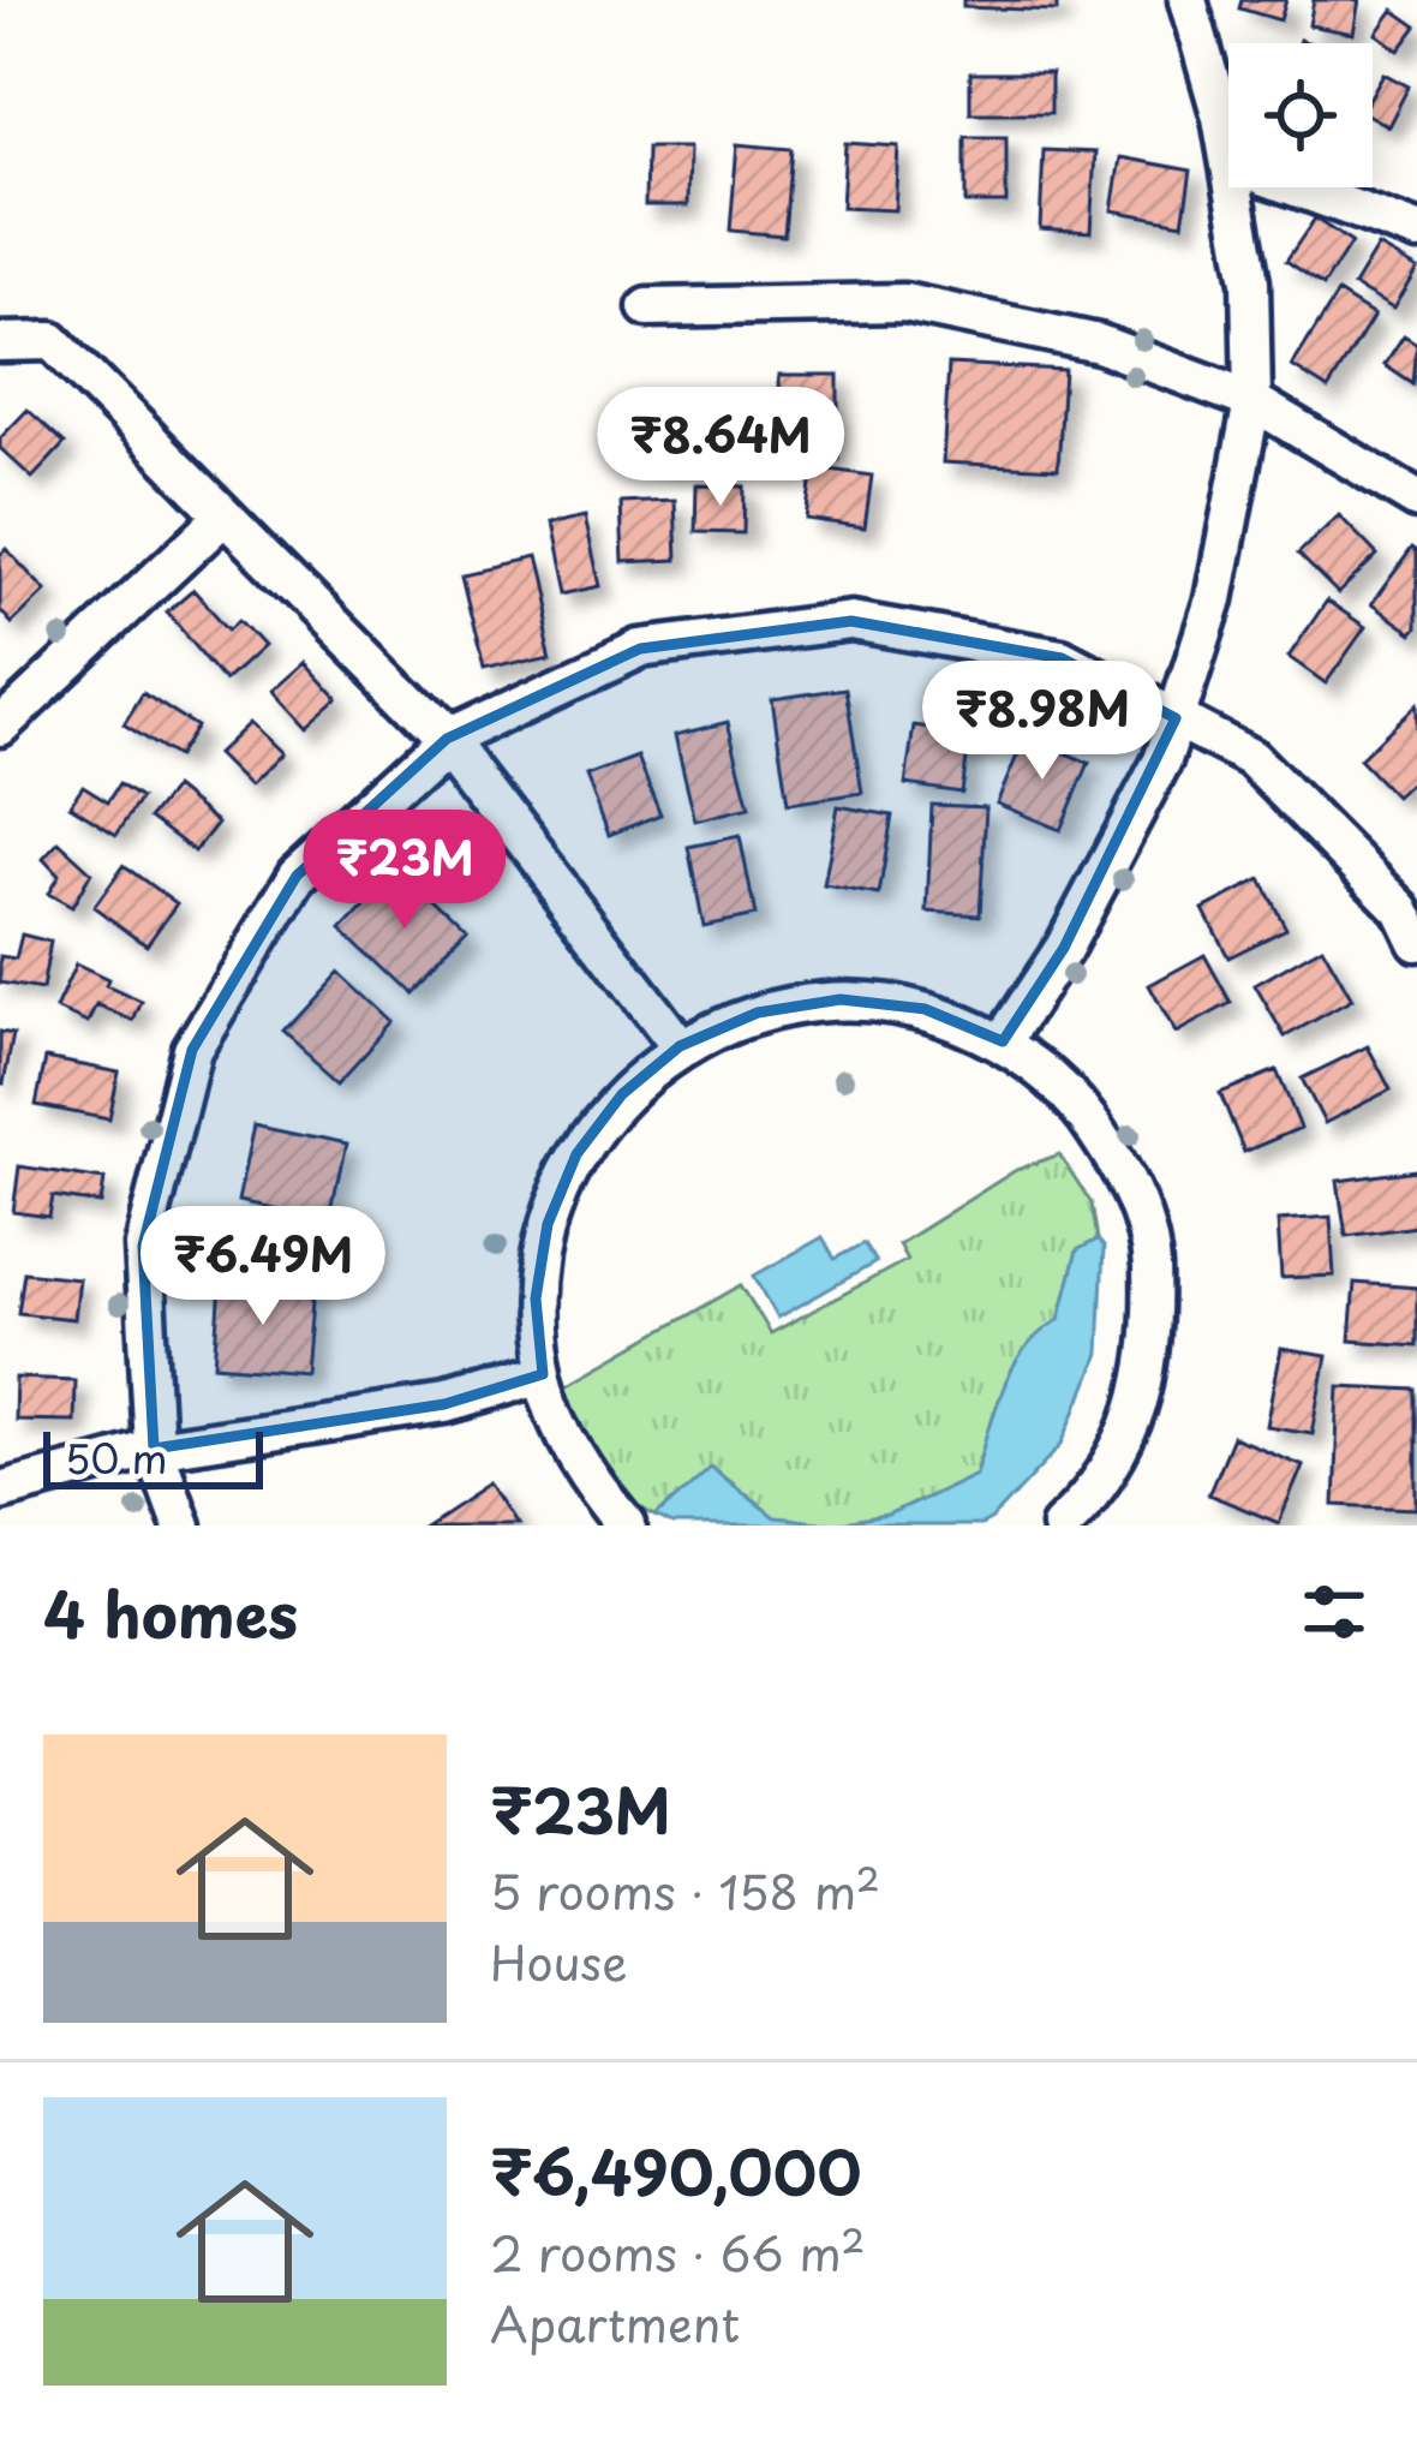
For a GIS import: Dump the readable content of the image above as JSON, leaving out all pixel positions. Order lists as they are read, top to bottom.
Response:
{
  "scale_bar": "50 m",
  "page": {
    "price": [
      "₹8.64M",
      "₹8.98M",
      "₹23M",
      "₹6.49M"
    ],
    "scale": "50 m",
    "heading": "4 homes",
    "list": [
      {
        "name": "₹23M",
        "note": "5 rooms · 158 m² · House"
      },
      {
        "name": "₹6,490,000",
        "note": "2 rooms · 66 m² · Apartment"
      }
    ]
  }
}
